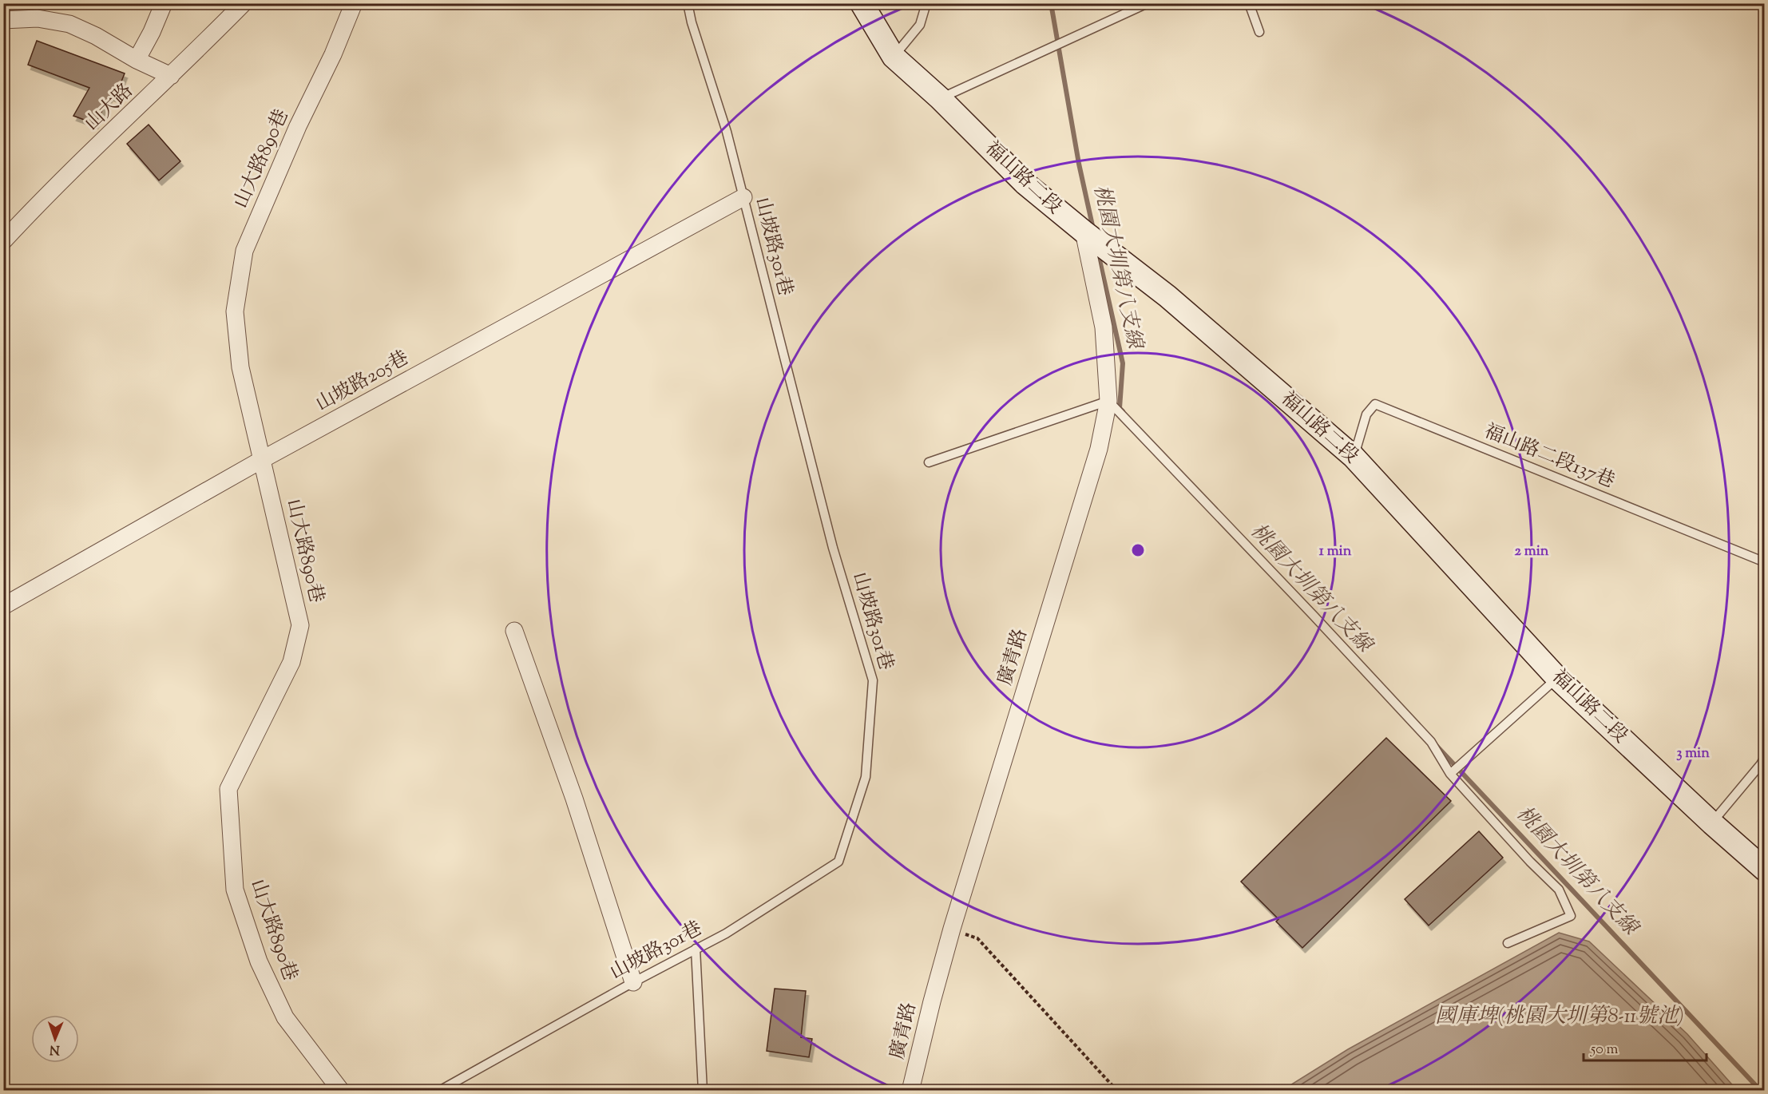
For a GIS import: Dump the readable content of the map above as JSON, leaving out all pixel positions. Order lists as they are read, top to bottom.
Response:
{
  "streets": {
    "street": [
      "山大路",
      "山大路890巷",
      "福山路二段",
      "山坡路205巷",
      "廣青路"
    ],
    "lane": ["山坡路301巷", "福山路二段137巷"]
  },
  "crossings": [
    ["山大路890巷", "山坡路205巷"],
    ["福山路二段", "福山路二段137巷"],
    ["福山路二段", "廣青路"],
    ["山坡路301巷", "山坡路205巷"]
  ],
  "water": ["桃園大圳第八支線", "國庫埤(桃園大圳第8-11號池)"],
  "scale_bar": "50 m",
  "north": "bottom",
  "rings": ["1 min", "2 min", "3 min"]
}
